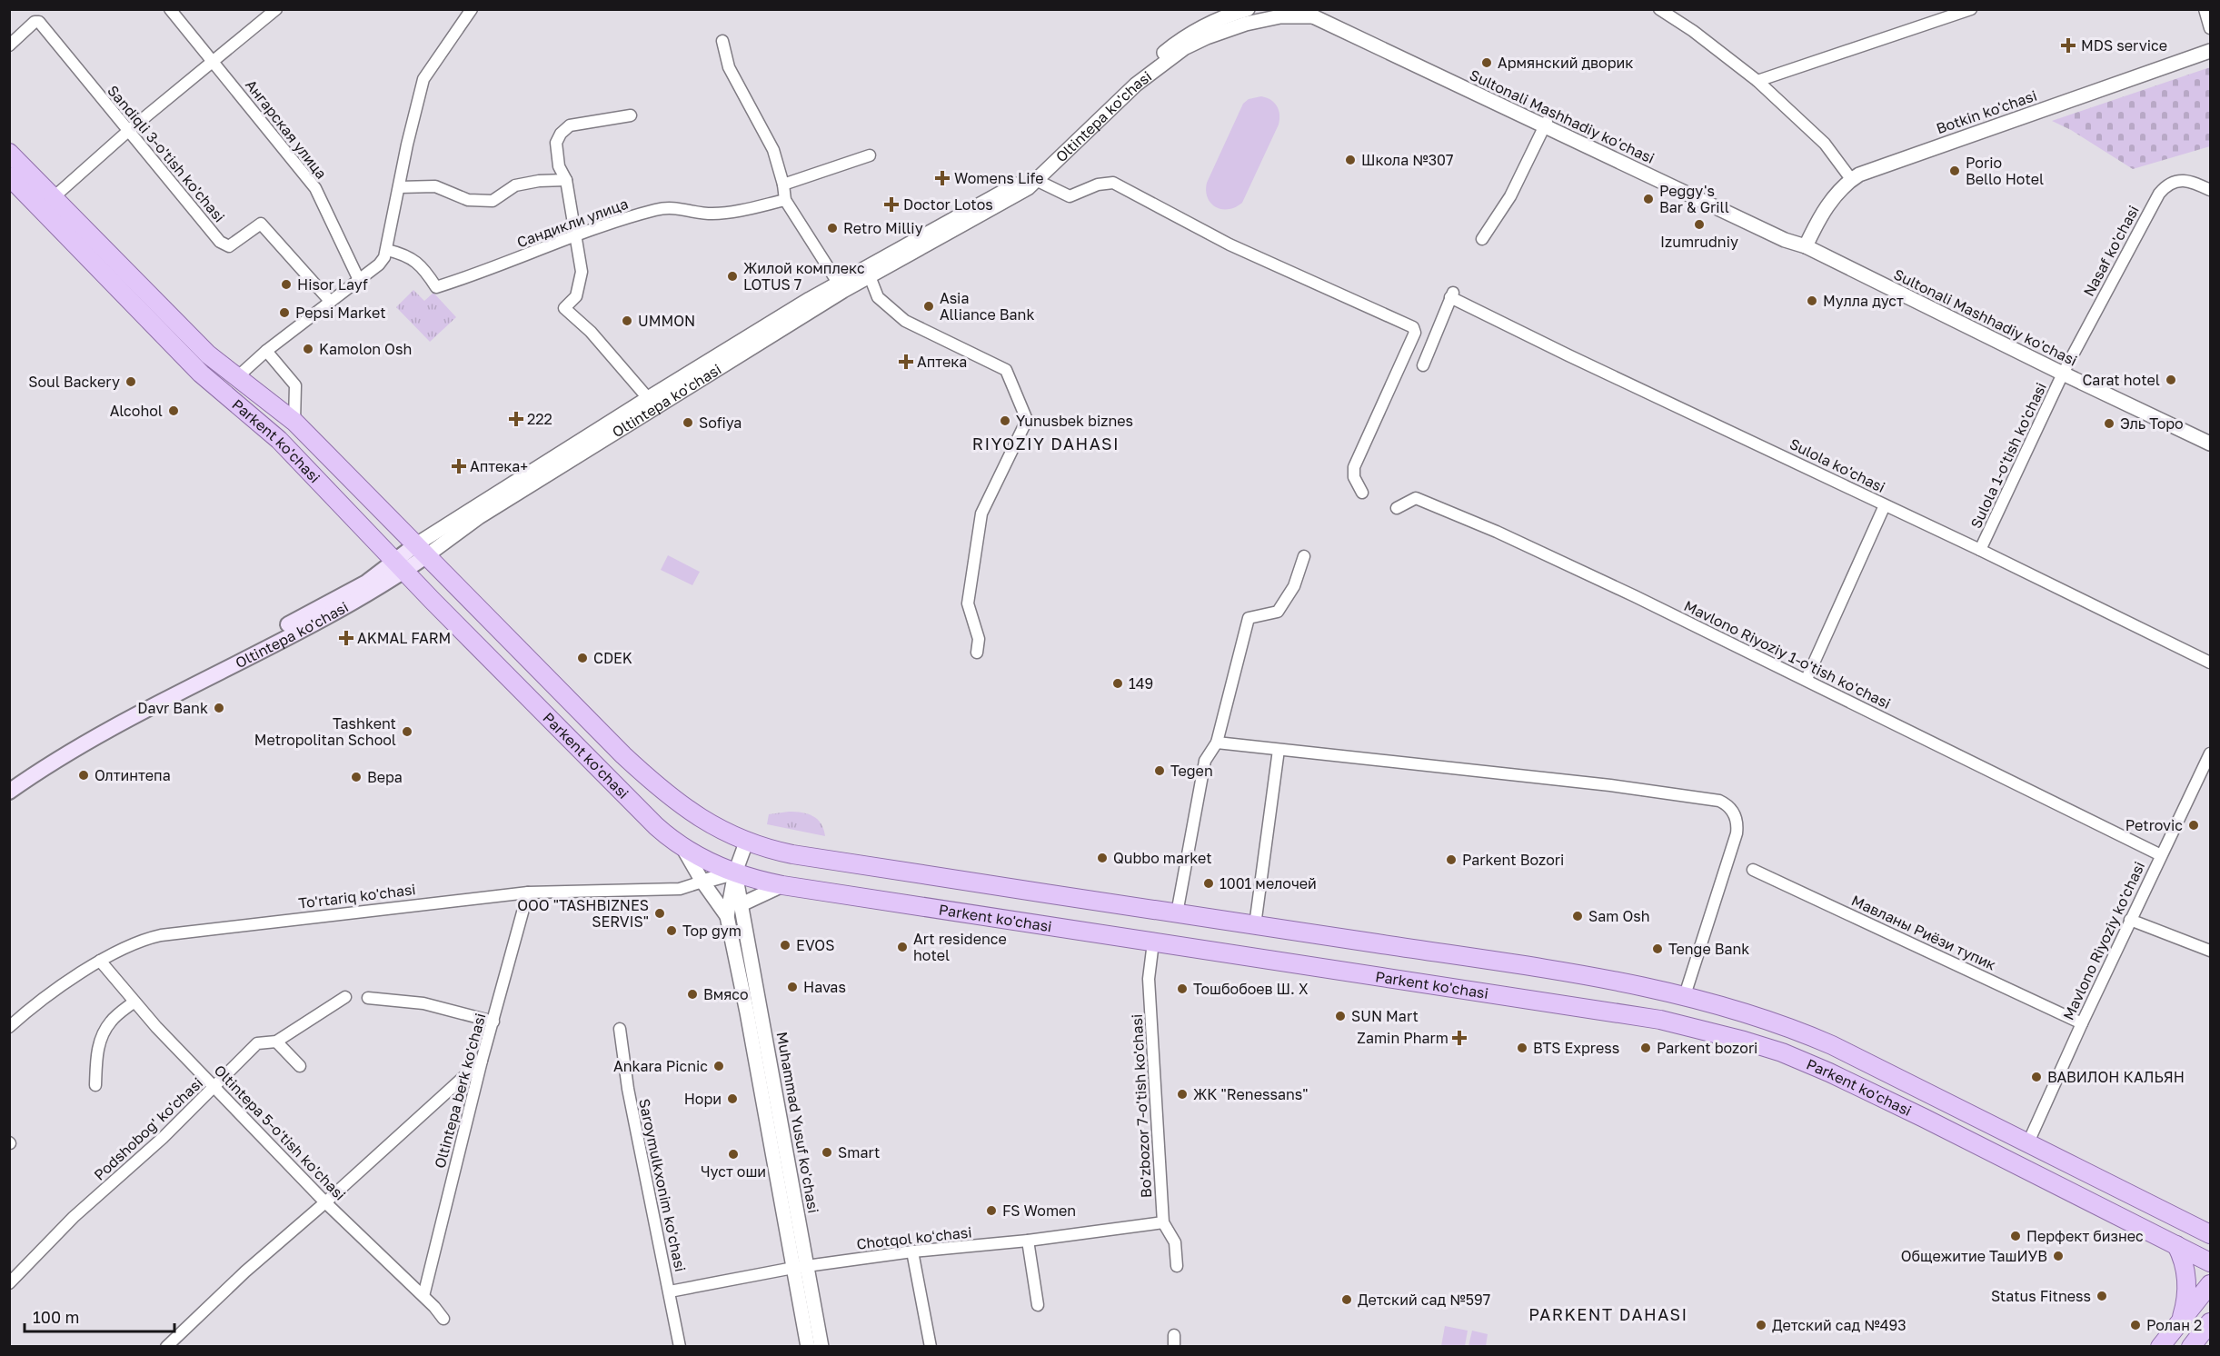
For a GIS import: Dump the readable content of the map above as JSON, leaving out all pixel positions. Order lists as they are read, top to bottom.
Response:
{
  "streets": {
    "main road": ["Oltintepa ko'chasi", "Parkent ko'chasi"],
    "street": [
      "Botkin ko'chasi",
      "Sultonali Mashhadiy ko'chasi",
      "Ангарская улица",
      "Sandiqli 3-o'tish ko'chasi",
      "Сандикли улица",
      "Nasaf ko'chasi",
      "Sulola 1-o'tish ko'chasi",
      "Sulola ko'chasi",
      "Mavlono Riyoziy 1-o'tish ko'chasi",
      "To'rtariq ko'chasi",
      "Мавланы Риёзи тупик",
      "Mavlono Riyoziy ko'chasi",
      "Oltintepa berk ko'chasi",
      "Bo'zbozor 7-o'tish ko'chasi",
      "Muhammad Yusuf ko'chasi",
      "Podshobog' ko'chasi",
      "Oltintepa 5-o'tish ko'chasi",
      "Saroymulkxonim ko'chasi",
      "Chotqol koʻchasi"
    ]
  },
  "crossings": [
    ["Botkin ko'chasi", "Sultonali Mashhadiy ko'chasi"],
    ["Sultonali Mashhadiy ko'chasi", "Oltintepa ko'chasi"],
    ["Sultonali Mashhadiy ko'chasi", "Nasaf ko'chasi"],
    ["Sultonali Mashhadiy ko'chasi", "Sulola 1-o'tish ko'chasi"],
    ["Oltintepa ko'chasi", "Parkent ko'chasi"],
    ["Nasaf ko'chasi", "Sulola 1-o'tish ko'chasi"],
    ["Parkent ko'chasi", "To'rtariq ko'chasi"],
    ["Parkent ko'chasi", "Mavlono Riyoziy ko'chasi"],
    ["Parkent ko'chasi", "Bo'zbozor 7-o'tish ko'chasi"],
    ["Parkent ko'chasi", "Muhammad Yusuf ko'chasi"],
    ["Sulola 1-o'tish ko'chasi", "Sulola ko'chasi"],
    ["Mavlono Riyoziy 1-o'tish ko'chasi", "Mavlono Riyoziy ko'chasi"],
    ["To'rtariq ko'chasi", "Oltintepa berk ko'chasi"],
    ["To'rtariq ko'chasi", "Muhammad Yusuf ko'chasi"],
    ["To'rtariq ko'chasi", "Oltintepa 5-o'tish ko'chasi"],
    ["Мавланы Риёзи тупик", "Mavlono Riyoziy ko'chasi"],
    ["Oltintepa berk ko'chasi", "Oltintepa 5-o'tish ko'chasi"],
    ["Bo'zbozor 7-o'tish ko'chasi", "Chotqol koʻchasi"],
    ["Muhammad Yusuf ko'chasi", "Chotqol koʻchasi"],
    ["Podshobog' ko'chasi", "Oltintepa 5-o'tish ko'chasi"],
    ["Saroymulkxonim ko'chasi", "Chotqol koʻchasi"]
  ],
  "districts": ["RIYOZIY DAHASI", "PARKENT DAHASI"],
  "places": {
    "health": [
      "MDS service",
      "Womens Life",
      "Doctor Lotos",
      "Аптека",
      "222",
      "Аптека+",
      "AKMAL FARM",
      "Zamin Pharm"
    ],
    "other": [
      "Армянский дворик",
      "Школа №307",
      "Porio Bello Hotel",
      "Peggy's Bar & Grill",
      "Izumrudniy",
      "Retro Milliy",
      "Жилой комплекс LOTUS 7",
      "Hisor Layf",
      "Мулла дуст",
      "Asia Alliance Bank",
      "Pepsi Market",
      "UMMON",
      "Kamolon Osh",
      "Carat hotel",
      "Soul Backery",
      "Alcohol",
      "Yunusbek biznes",
      "Sofiya",
      "Эль Торо",
      "CDEK",
      "149",
      "Davr Bank",
      "Tashkent Metropolitan School",
      "Tegen",
      "Олтинтепа",
      "Вера",
      "Petrovic",
      "Qubbo market",
      "Parkent Bozori",
      "1001 мелочей",
      "ООО \"TASHBIZNES SERVIS\"",
      "Sam Osh",
      "Top gym",
      "EVOS",
      "Art residence hotel",
      "Tenge Bank",
      "Havas",
      "Тошбобоев Ш. Х",
      "Вмясо",
      "SUN Mart",
      "BTS Express",
      "Parkent bozori",
      "Ankara Picnic",
      "ВАВИЛОН КАЛЬЯН",
      "ЖК \"Renessans\"",
      "Нори",
      "Smart",
      "Чуст оши",
      "FS Women",
      "Перфект бизнес",
      "Общежитие ТашИУВ",
      "Status Fitness",
      "Детский сад №597",
      "Детский сад №493",
      "Ролан 2"
    ]
  },
  "scale_bar": "100 m"
}
